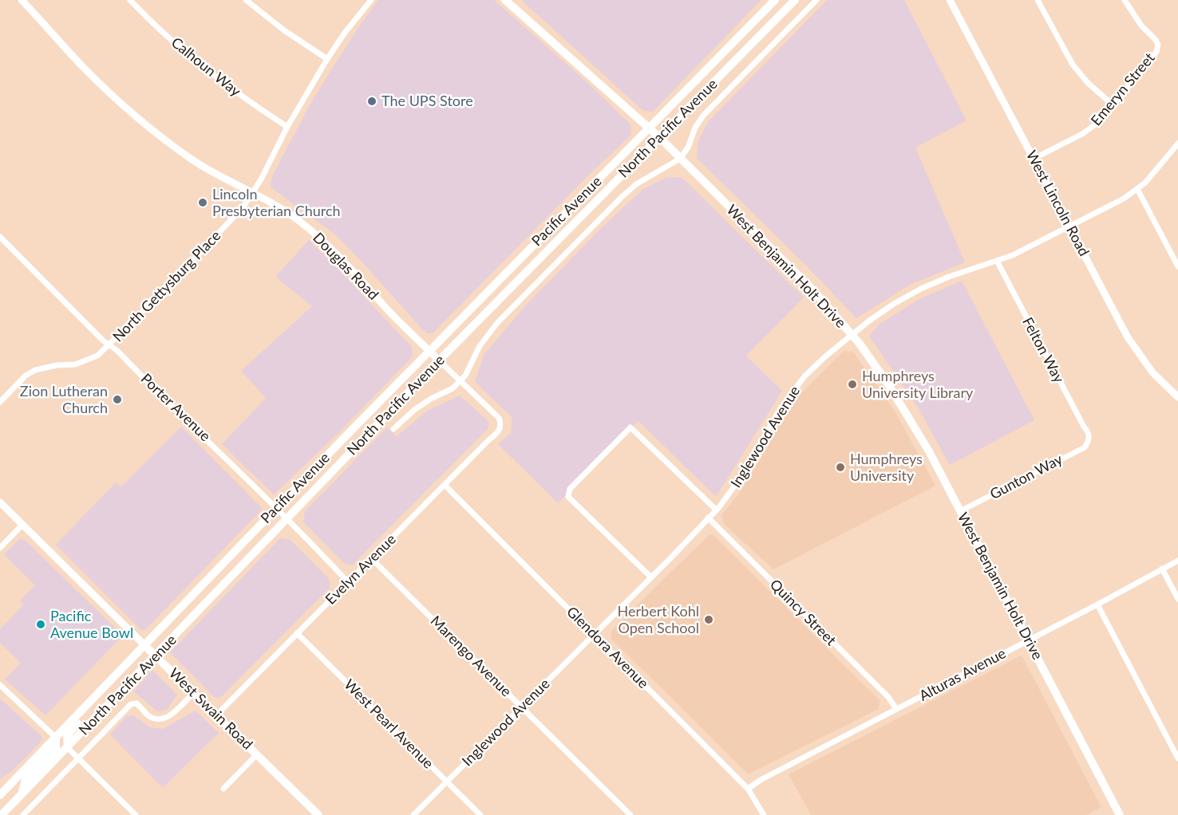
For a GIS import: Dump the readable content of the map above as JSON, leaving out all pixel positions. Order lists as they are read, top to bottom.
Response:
{
  "streets": {
    "main road": [
      "North Pacific Avenue",
      "Pacific Avenue",
      "West Benjamin Holt Drive",
      "West Swain Road"
    ],
    "street": [
      "Calhoun Way",
      "Emeryn Street",
      "West Lincoln Road",
      "Douglas Road",
      "North Gettysburg Place",
      "Felton Way",
      "Porter Avenue",
      "Inglewood Avenue",
      "Gunton Way",
      "Evelyn Avenue",
      "Quincy Street",
      "Glendora Avenue",
      "Marengo Avenue",
      "Alturas Avenue",
      "West Pearl Avenue"
    ]
  },
  "crossings": [
    ["Calhoun Way", "North Gettysburg Place"],
    ["Emeryn Street", "West Lincoln Road"],
    ["North Pacific Avenue", "Douglas Road"],
    ["North Pacific Avenue", "West Benjamin Holt Drive"],
    ["North Pacific Avenue", "Porter Avenue"],
    ["North Pacific Avenue", "West Swain Road"],
    ["West Lincoln Road", "Inglewood Avenue"],
    ["Pacific Avenue", "Douglas Road"],
    ["Pacific Avenue", "West Benjamin Holt Drive"],
    ["Pacific Avenue", "Porter Avenue"],
    ["Pacific Avenue", "West Swain Road"],
    ["Douglas Road", "North Gettysburg Place"],
    ["Douglas Road", "Evelyn Avenue"],
    ["West Benjamin Holt Drive", "Inglewood Avenue"],
    ["West Benjamin Holt Drive", "Gunton Way"],
    ["West Benjamin Holt Drive", "Alturas Avenue"],
    ["North Gettysburg Place", "Porter Avenue"],
    ["Felton Way", "Inglewood Avenue"],
    ["Felton Way", "Gunton Way"],
    ["Porter Avenue", "Evelyn Avenue"],
    ["Inglewood Avenue", "Quincy Street"],
    ["Inglewood Avenue", "Glendora Avenue"],
    ["Inglewood Avenue", "Marengo Avenue"],
    ["Inglewood Avenue", "West Pearl Avenue"],
    ["Evelyn Avenue", "Glendora Avenue"],
    ["Evelyn Avenue", "Marengo Avenue"],
    ["Evelyn Avenue", "West Swain Road"],
    ["Evelyn Avenue", "West Pearl Avenue"],
    ["Quincy Street", "Alturas Avenue"],
    ["Glendora Avenue", "Alturas Avenue"]
  ],
  "places": [
    "The UPS Store",
    "Lincoln Presbyterian Church",
    "Humphreys University Library",
    "Zion Lutheran Church",
    "Humphreys University",
    "Herbert Kohl Open School",
    "Pacific Avenue Bowl"
  ]
}
